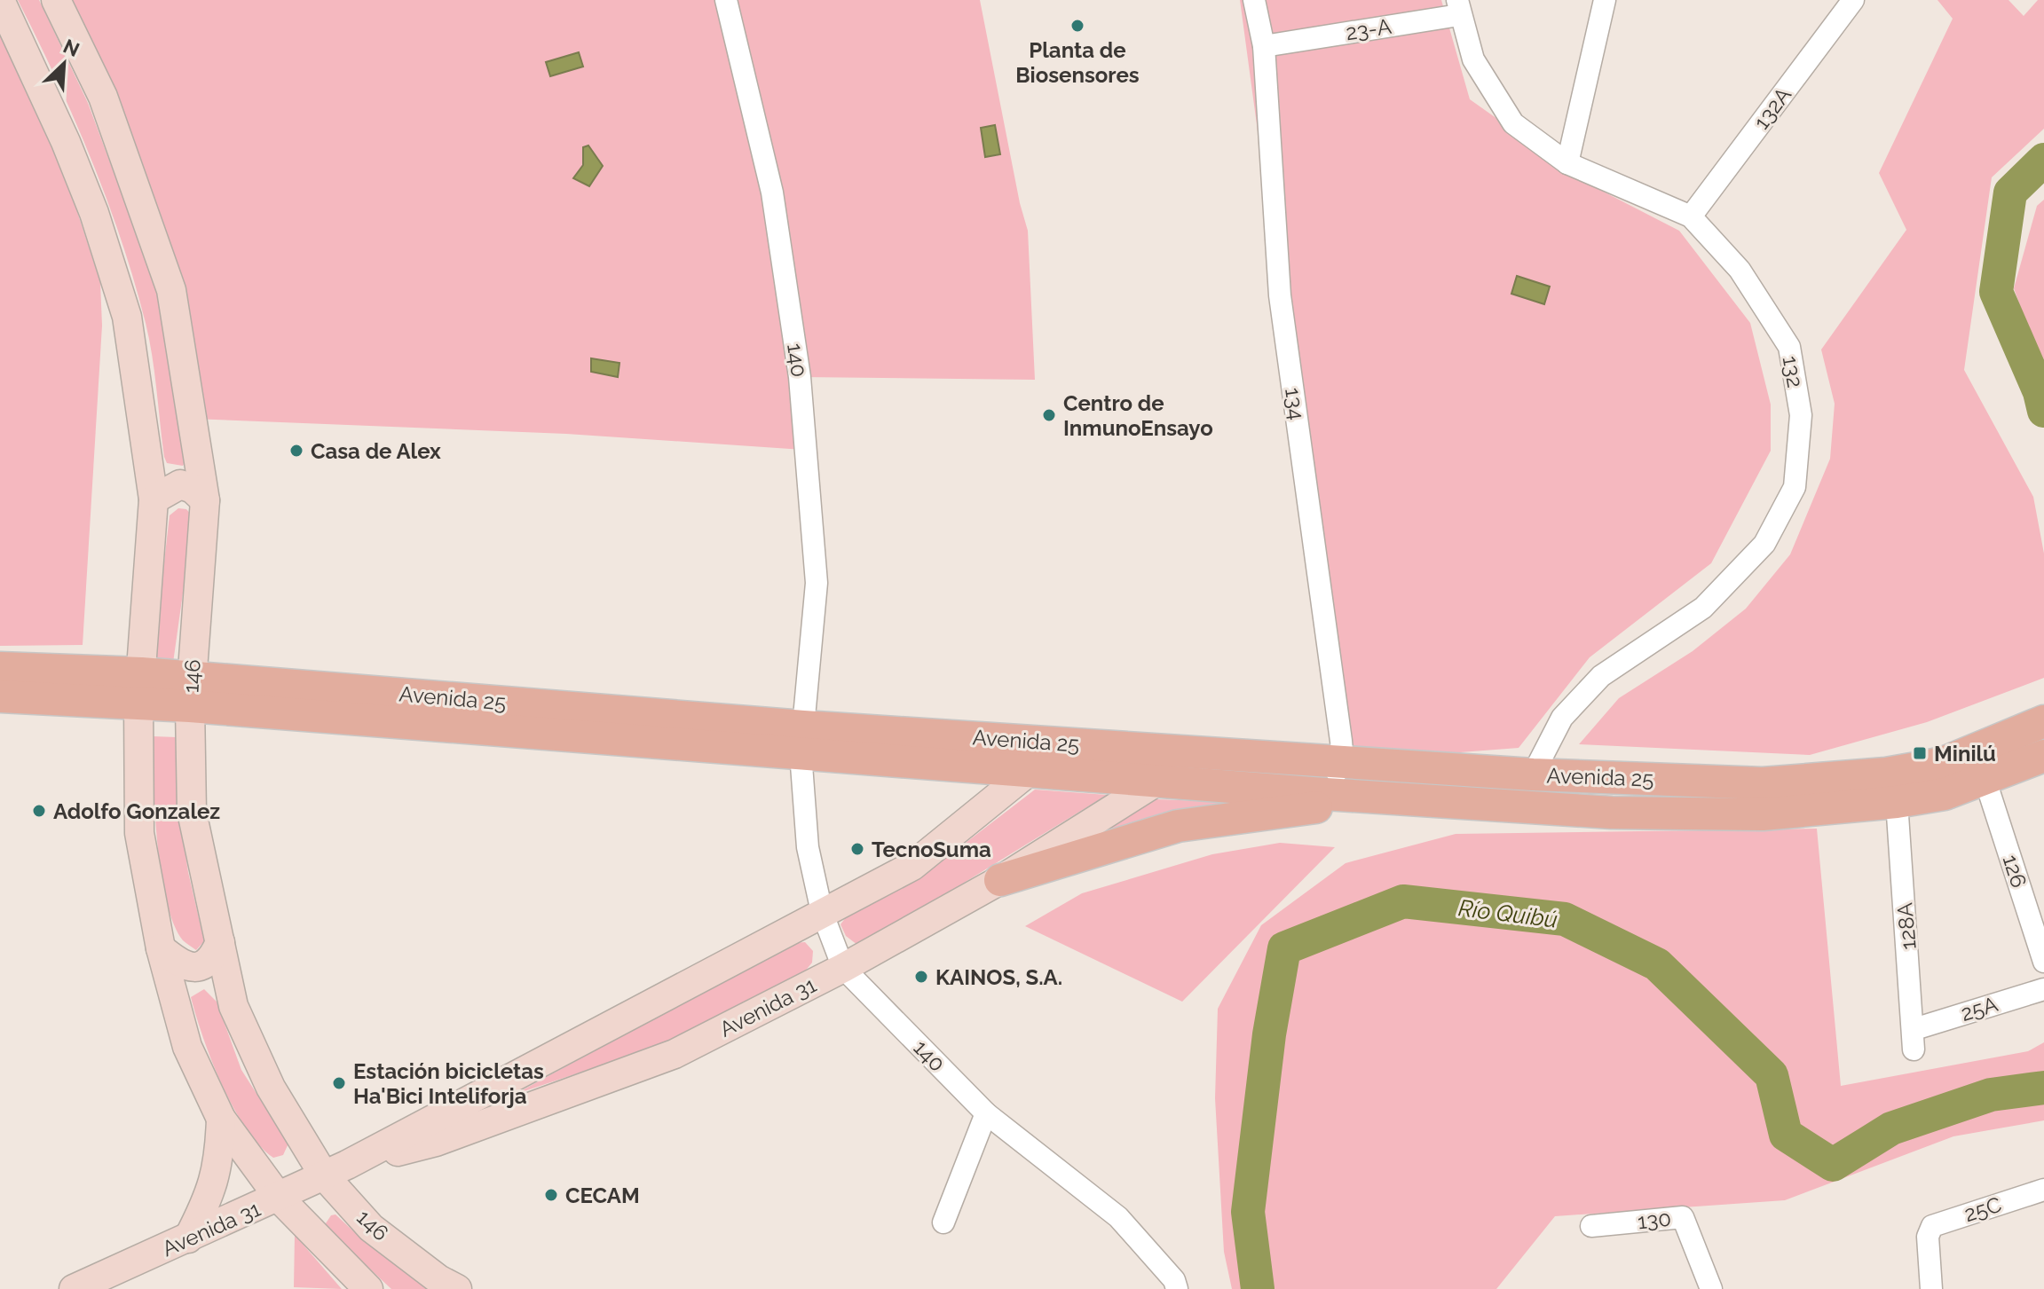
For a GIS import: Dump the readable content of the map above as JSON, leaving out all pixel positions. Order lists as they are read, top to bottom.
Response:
{
  "streets": {
    "main road": ["146", "Avenida 25", "Avenida 31"],
    "street": [
      "23-A",
      "132A",
      "140",
      "132",
      "134",
      "126",
      "128A",
      "25A",
      "25C",
      "130"
    ]
  },
  "crossings": [
    ["23-A", "132"],
    ["23-A", "134"],
    ["132A", "132"],
    ["140", "Avenida 25"],
    ["140", "Avenida 31"],
    ["132", "Avenida 25"],
    ["134", "Avenida 25"],
    ["146", "Avenida 25"],
    ["146", "Avenida 31"],
    ["Avenida 25", "126"],
    ["Avenida 25", "128A"],
    ["Avenida 25", "Avenida 31"],
    ["128A", "25A"]
  ],
  "water": ["Río Quibú"],
  "places": {
    "other": [
      "Planta de Biosensores",
      "Centro de InmunoEnsayo",
      "Casa de Alex",
      "Adolfo Gonzalez",
      "TecnoSuma",
      "KAINOS, S.A.",
      "Estación bicicletas Ha'Bici Inteliforja",
      "CECAM"
    ],
    "transit": ["Minilú"]
  },
  "north": "top right"
}
